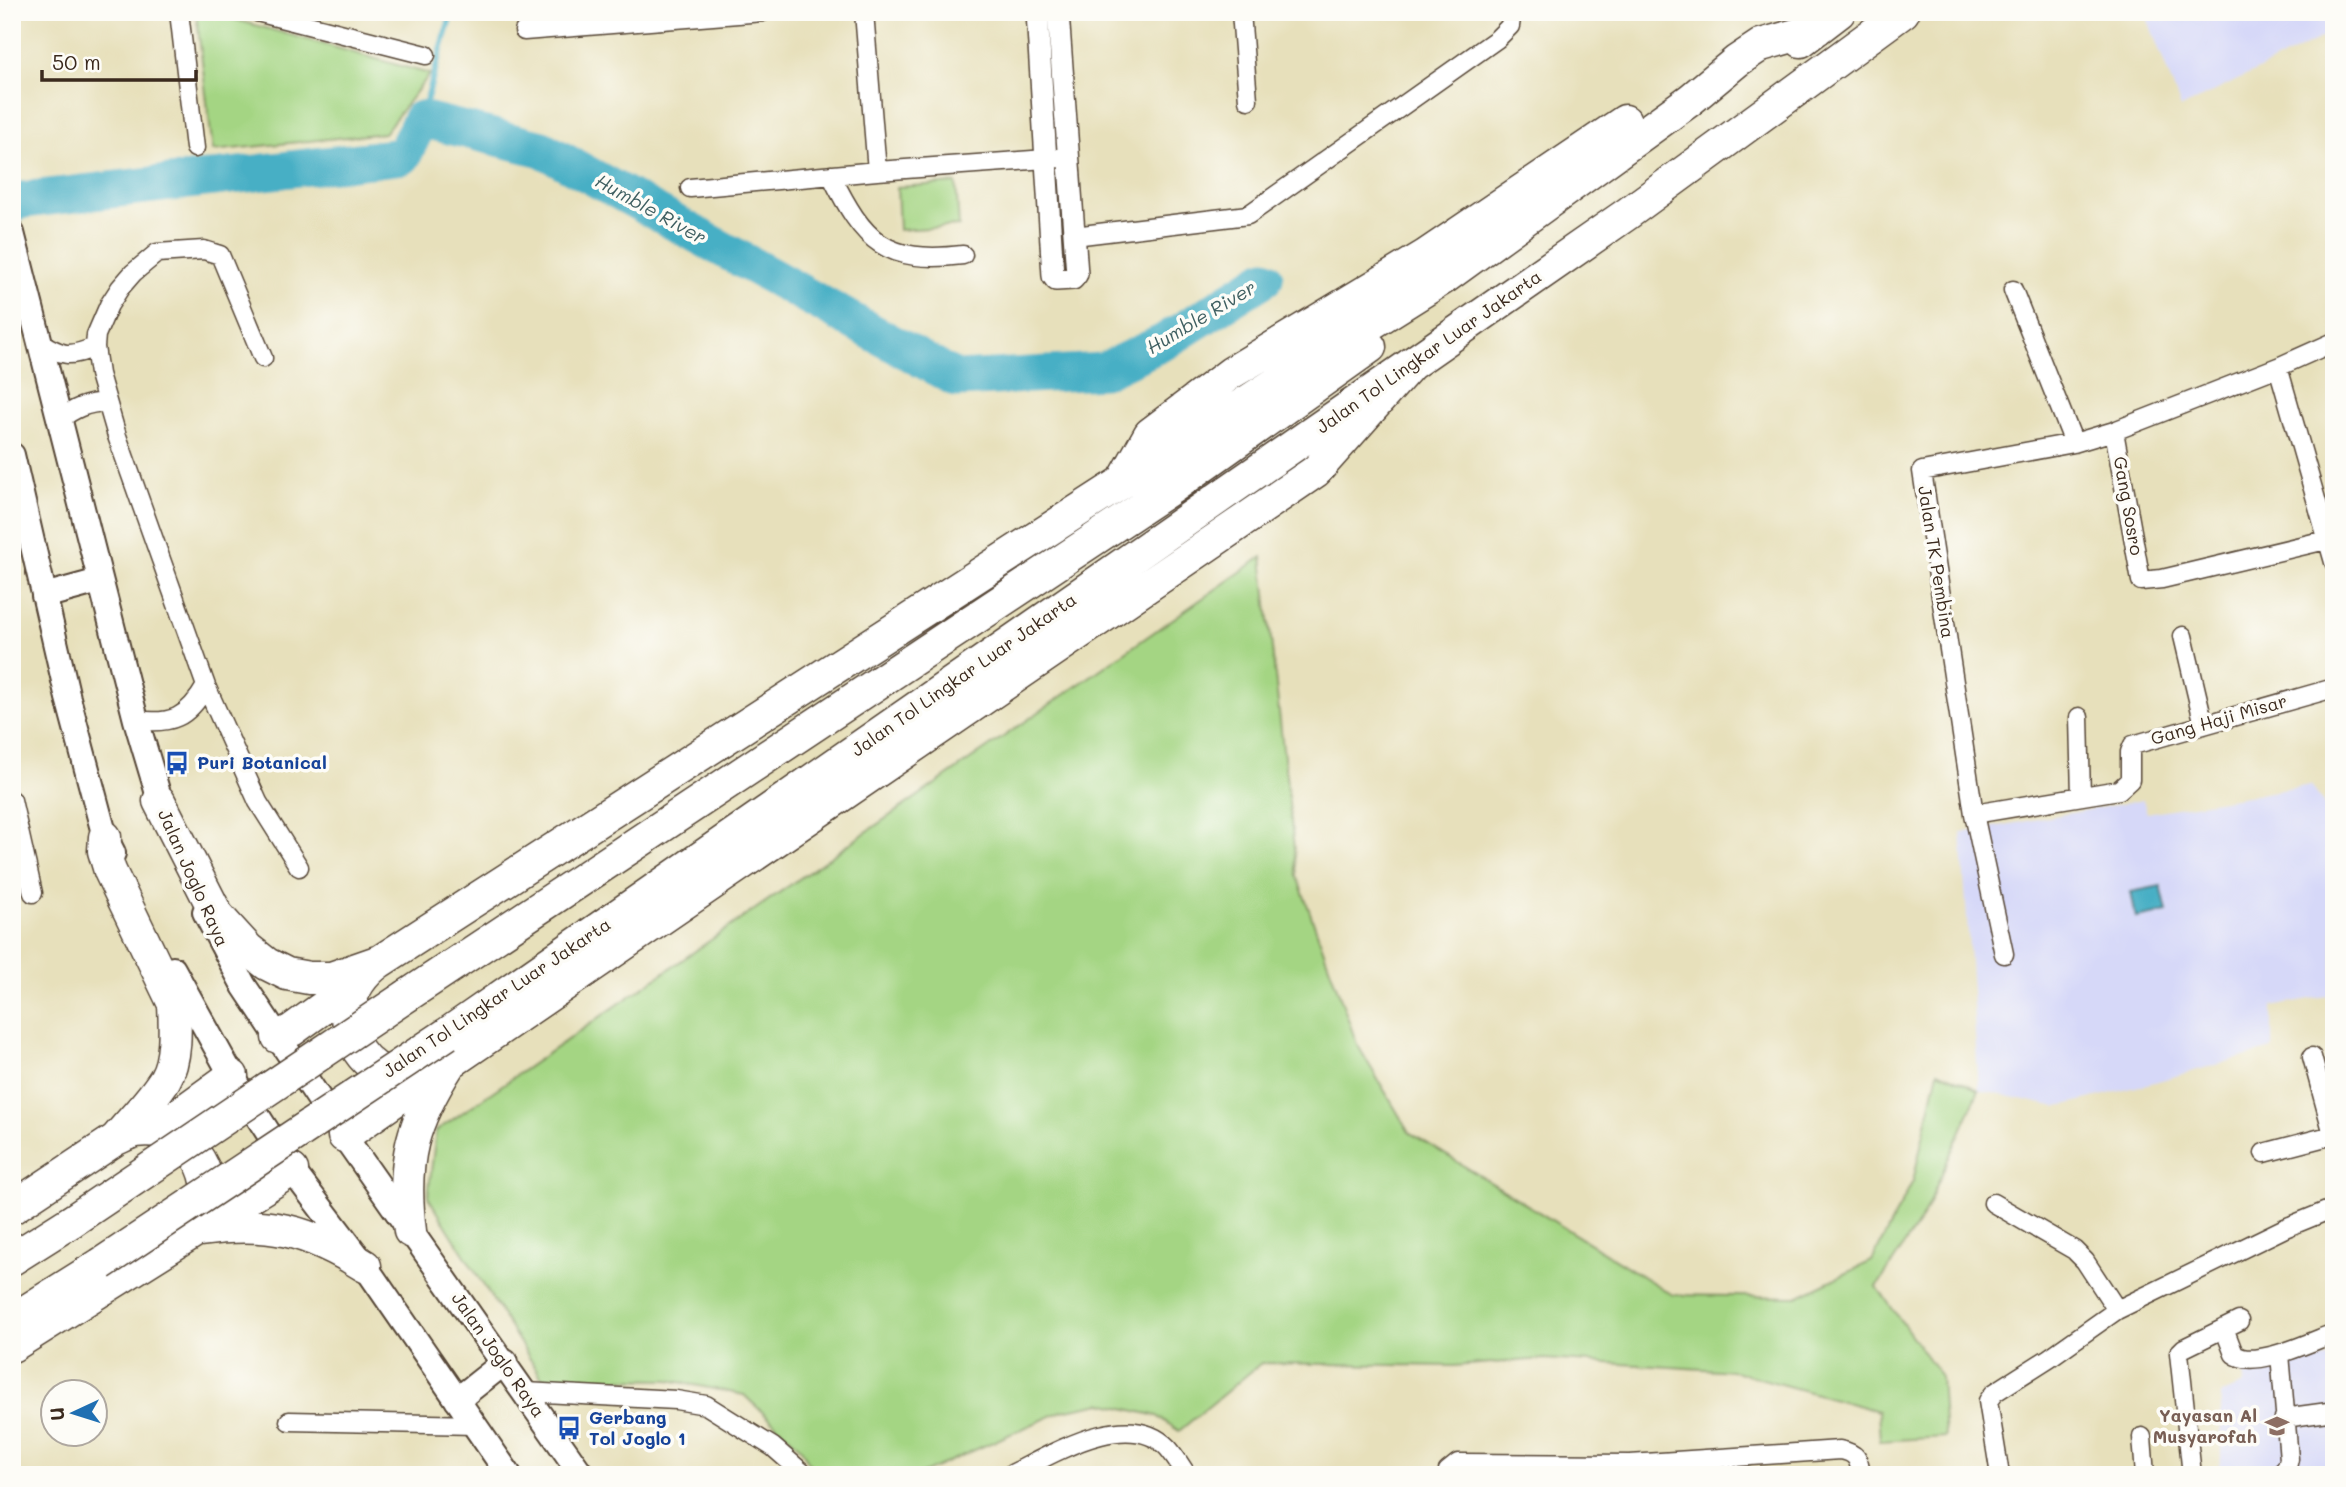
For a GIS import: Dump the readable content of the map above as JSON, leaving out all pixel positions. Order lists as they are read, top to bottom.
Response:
{
  "streets": {
    "highway": ["Jalan Tol Lingkar Luar Jakarta"],
    "main road": ["Jalan Joglo Raya"],
    "street": ["Gang Sosro", "Jalan TK Pembina", "Gang Haji Misar"]
  },
  "crossings": [
    ["Gang Sosro", "Jalan TK Pembina"],
    ["Jalan TK Pembina", "Gang Haji Misar"]
  ],
  "water": ["Humble River"],
  "places": {
    "bus stop": ["Puri Botanical", "Gerbang Tol Joglo 1"],
    "school or university": ["Yayasan Al Musyarofah"]
  },
  "scale_bar": "50 m",
  "north": "left"
}
